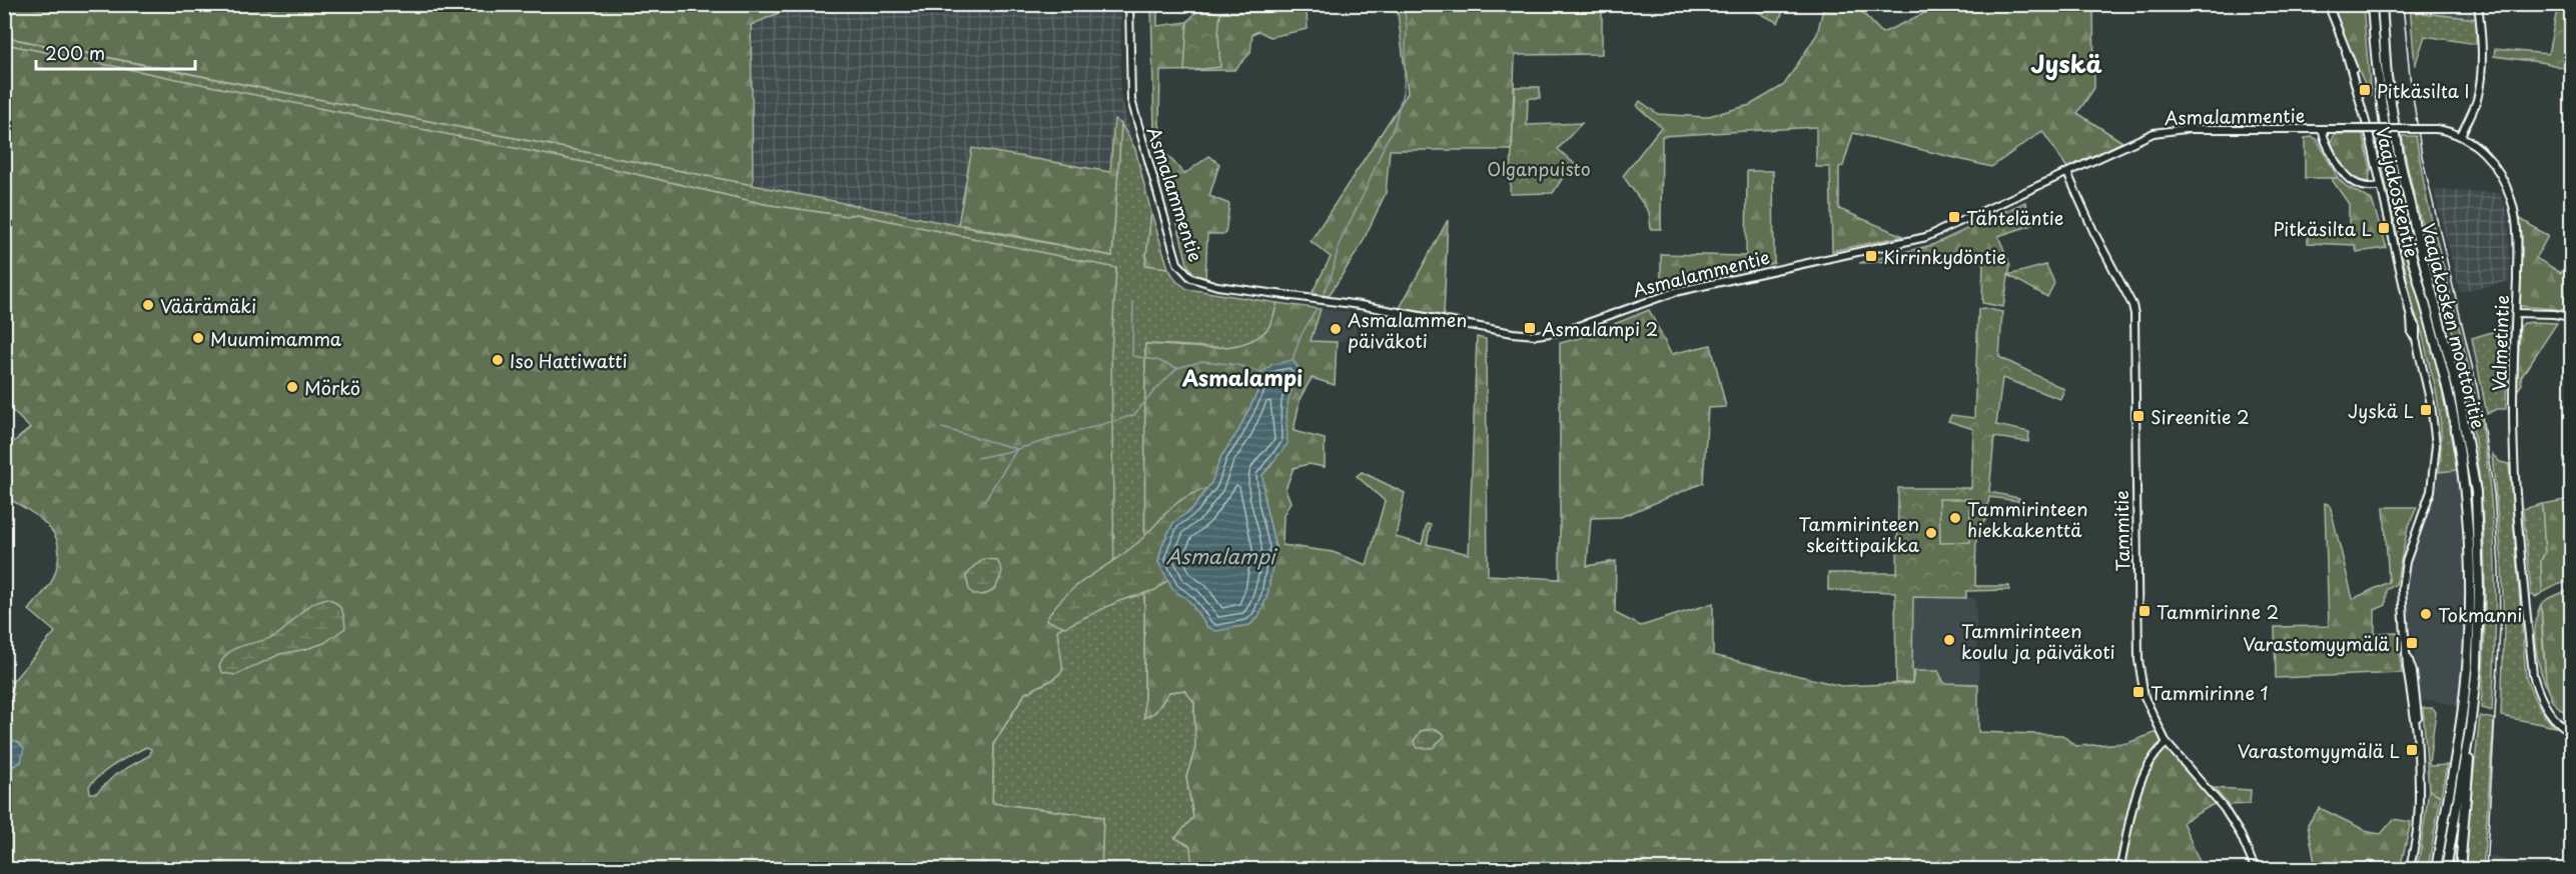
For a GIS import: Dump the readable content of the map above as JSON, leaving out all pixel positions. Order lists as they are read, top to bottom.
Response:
{
  "streets": {
    "highway": ["Vaajakosken moottoritie"],
    "street": [
      "Asmalammentie",
      "Vaajakoskentie",
      "Valmetintie",
      "Tammitie"
    ]
  },
  "crossings": [
    ["Asmalammentie", "Vaajakoskentie"],
    ["Asmalammentie", "Valmetintie"],
    ["Asmalammentie", "Tammitie"]
  ],
  "districts": ["Jyskä", "Asmalampi"],
  "water": ["Asmalampi"],
  "parks": ["Olganpuisto"],
  "places": {
    "transit": [
      "Pitkäsilta I",
      "Tähteläntie",
      "Pitkäsilta L",
      "Kirrinkydöntie",
      "Asmalampi 2",
      "Jyskä L",
      "Sireenitie 2",
      "Tammirinne 2",
      "Varastomyymälä I",
      "Tammirinne 1",
      "Varastomyymälä L"
    ],
    "other": [
      "Väärämäki",
      "Asmalammen päiväkoti",
      "Muumimamma",
      "Iso Hattiwatti",
      "Mörkö",
      "Tammirinteen hiekkakenttä",
      "Tammirinteen skeittipaikka",
      "Tokmanni",
      "Tammirinteen koulu ja päiväkoti"
    ]
  },
  "scale_bar": "200 m"
}
